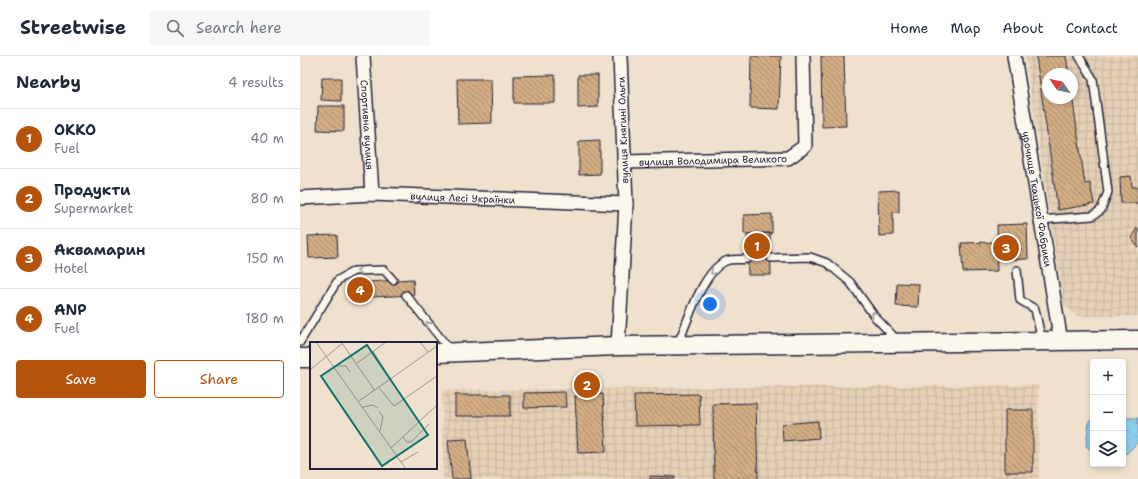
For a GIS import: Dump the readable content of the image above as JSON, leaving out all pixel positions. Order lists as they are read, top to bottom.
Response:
{
  "streets": {
    "street": [
      "Спортивна вулиця",
      "вулиця Княгині Ольги",
      "вулиця Володимира Великого",
      "вулиця Лесі Українки",
      "урочище Ткацької Фабрики"
    ]
  },
  "crossings": [
    ["Спортивна вулиця", "вулиця Лесі Українки"],
    ["вулиця Княгині Ольги", "вулиця Володимира Великого"],
    ["вулиця Княгині Ольги", "вулиця Лесі Українки"]
  ],
  "north": "top left",
  "page": {
    "header": "Streetwise",
    "search": "Search here",
    "nav": [
      "Home",
      "Map",
      "About",
      "Contact"
    ],
    "heading": ["Nearby", "4 results"],
    "list": [
      {
        "mark": "1",
        "name": "ОККО",
        "note": "Fuel",
        "value": "40 m"
      },
      {
        "mark": "2",
        "name": "Продукти",
        "note": "Supermarket",
        "value": "80 m"
      },
      {
        "mark": "3",
        "name": "Аквамарин",
        "note": "Hotel",
        "value": "150 m"
      },
      {
        "mark": "4",
        "name": "ANP",
        "note": "Fuel",
        "value": "180 m"
      }
    ],
    "pins": [
      "1",
      "3",
      "4",
      "2"
    ],
    "buttons": ["Save", "Share"],
    "map_buttons": ["+", "−"]
  }
}
